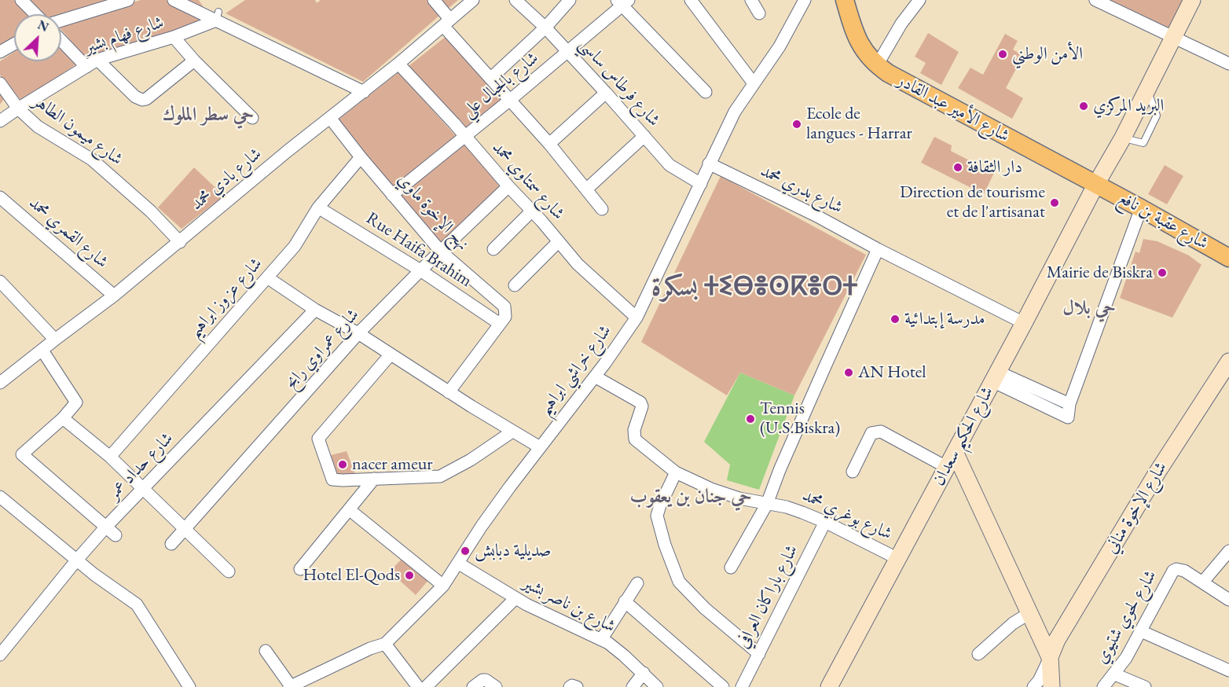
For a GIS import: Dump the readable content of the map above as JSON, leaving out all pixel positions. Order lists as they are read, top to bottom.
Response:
{
  "streets": {
    "main road": ["شارع الأمير عبد القادر", "شارع عقبة بن نافع"],
    "street": [
      "شارع فهام بشير",
      "شارع فرطاس ساسي",
      "شارع بالجبال علي",
      "شارع ميمون الطاهر",
      "شارع بادي محمد",
      "شارع سمتاوي محمد",
      "شارع بدري محمد",
      "نهج الإخوة ماوي",
      "شارع القمري محمد",
      "Rue Haifa Brahim",
      "شارع عزوز ابراهيم",
      "شارع عمراوي رابح",
      "شارع خراشي ابراهيم",
      "شارع الحكيم سعدان",
      "شارع حداد عمر",
      "شارع الإخوة مناني",
      "شارع بوغري محمد",
      "شارع باراكان العرافي",
      "شارع بن ناصر بشير",
      "شارع لحوي شتيوي"
    ]
  },
  "crossings": [
    ["شارع فهام بشير", "شارع ميمون الطاهر"],
    ["شارع فرطاس ساسي", "شارع بالجبال علي"],
    ["شارع فرطاس ساسي", "شارع خراشي ابراهيم"],
    ["شارع بالجبال علي", "شارع سمتاوي محمد"],
    ["شارع بالجبال علي", "نهج الإخوة ماوي"],
    ["شارع الأمير عبد القادر", "شارع عقبة بن نافع"],
    ["شارع الأمير عبد القادر", "شارع الحكيم سعدان"],
    ["شارع ميمون الطاهر", "شارع بادي محمد"],
    ["شارع بادي محمد", "شارع سمتاوي محمد"],
    ["شارع بادي محمد", "نهج الإخوة ماوي"],
    ["شارع بادي محمد", "شارع القمري محمد"],
    ["شارع سمتاوي محمد", "شارع عمراوي رابح"],
    ["شارع سمتاوي محمد", "شارع خراشي ابراهيم"],
    ["شارع بدري محمد", "شارع خراشي ابراهيم"],
    ["شارع بدري محمد", "شارع الحكيم سعدان"],
    ["نهج الإخوة ماوي", "Rue Haifa Brahim"],
    ["نهج الإخوة ماوي", "شارع عزوز ابراهيم"],
    ["نهج الإخوة ماوي", "شارع عمراوي رابح"],
    ["شارع عقبة بن نافع", "شارع الحكيم سعدان"],
    ["Rue Haifa Brahim", "شارع عزوز ابراهيم"],
    ["Rue Haifa Brahim", "شارع عمراوي رابح"],
    ["شارع خراشي ابراهيم", "شارع بوغري محمد"],
    ["شارع خراشي ابراهيم", "شارع بن ناصر بشير"],
    ["شارع الحكيم سعدان", "شارع بوغري محمد"],
    ["شارع بوغري محمد", "شارع باراكان العرافي"]
  ],
  "districts": [
    "حي سطر الملوك",
    "بسكرة ⵜⵉⴱⴻⵙⴽⴻⵔⵜ",
    "حي بلال",
    "حي جنان بن يعقوب"
  ],
  "places": [
    "الأمن الوطني",
    "البريد المركزي",
    "Ecole de langues - Harrar",
    "دار الثقافة",
    "Direction de tourisme et de l'artisanat",
    "Mairie de Biskra",
    "مدرسة إبتدائية",
    "AN Hotel",
    "Tennis (U.S.Biskra)",
    "nacer ameur",
    "صديلية دبابش",
    "Hotel El-Qods"
  ],
  "north": "top right"
}
